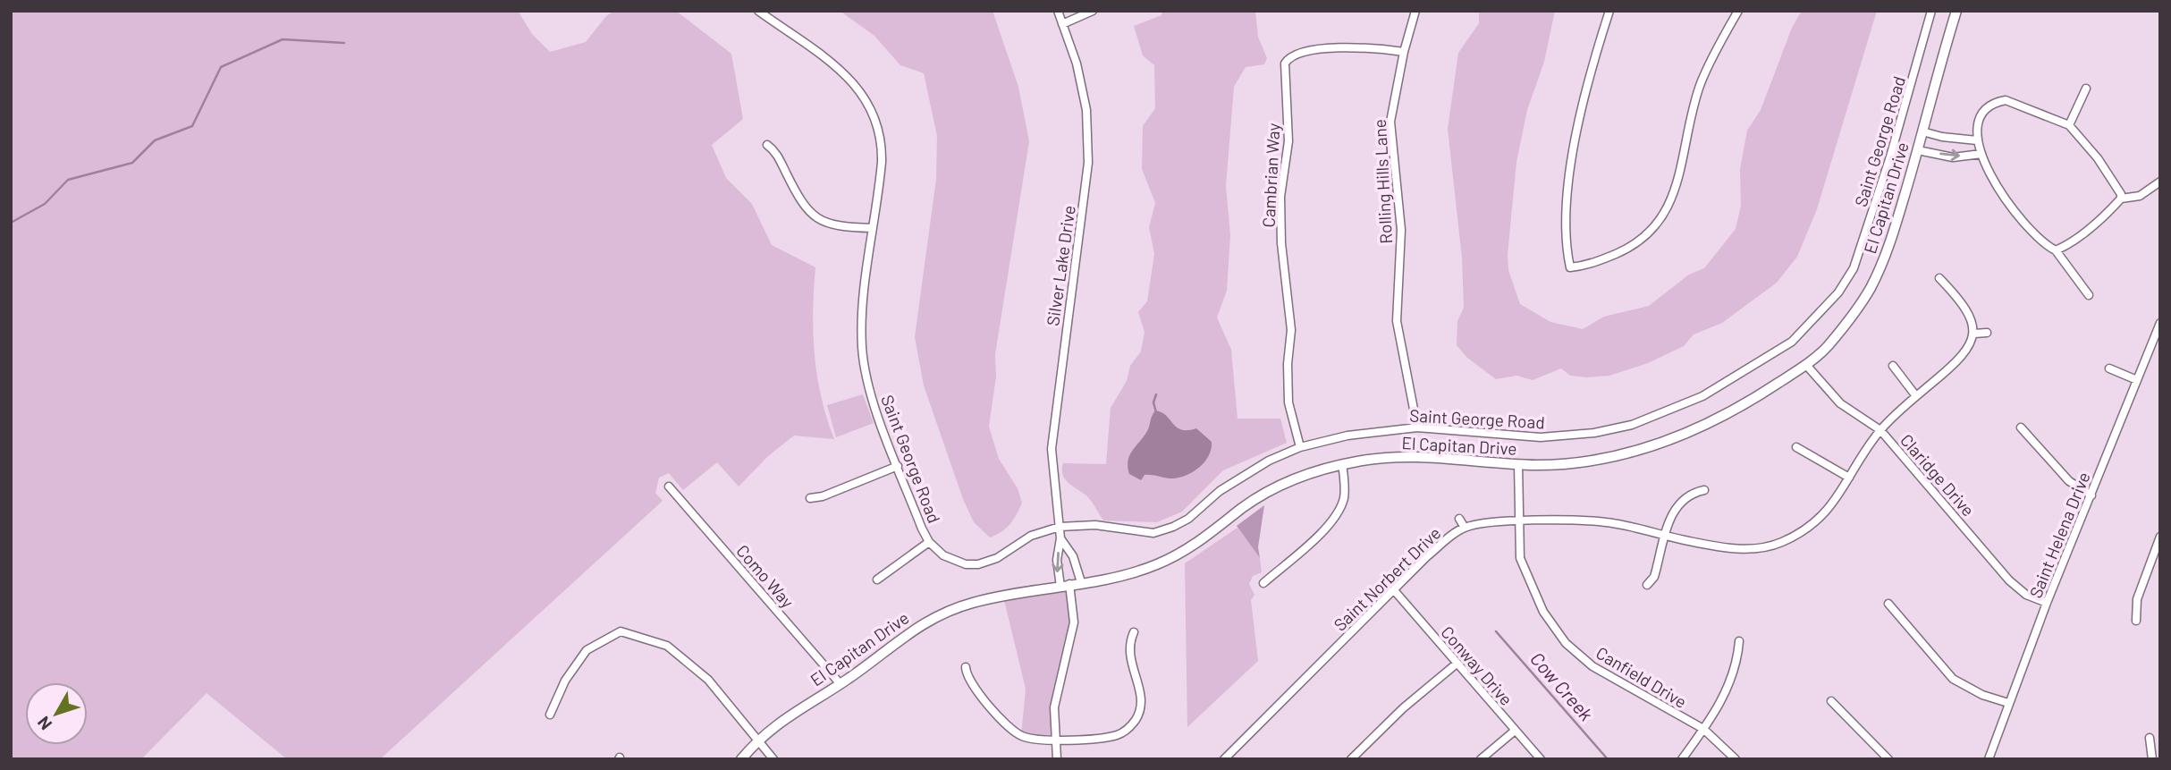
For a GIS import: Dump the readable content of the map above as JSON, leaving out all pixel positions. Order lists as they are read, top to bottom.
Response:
{
  "streets": {
    "street": [
      "Saint George Road",
      "Cambrian Way",
      "Rolling Hills Lane",
      "El Capitan Drive",
      "Silver Lake Drive",
      "Claridge Drive",
      "Saint Helena Drive",
      "Como Way",
      "Saint Norbert Drive",
      "Conway Drive",
      "Canfield Drive"
    ]
  },
  "crossings": [
    ["Saint George Road", "Cambrian Way"],
    ["Saint George Road", "Rolling Hills Lane"],
    ["Saint George Road", "Silver Lake Drive"],
    ["Cambrian Way", "Rolling Hills Lane"],
    ["El Capitan Drive", "Silver Lake Drive"],
    ["El Capitan Drive", "Claridge Drive"],
    ["El Capitan Drive", "Como Way"],
    ["El Capitan Drive", "Canfield Drive"],
    ["Claridge Drive", "Saint Helena Drive"],
    ["Claridge Drive", "Saint Norbert Drive"],
    ["Saint Norbert Drive", "Conway Drive"],
    ["Saint Norbert Drive", "Canfield Drive"]
  ],
  "water": ["Cow Creek"],
  "north": "bottom left"
}
